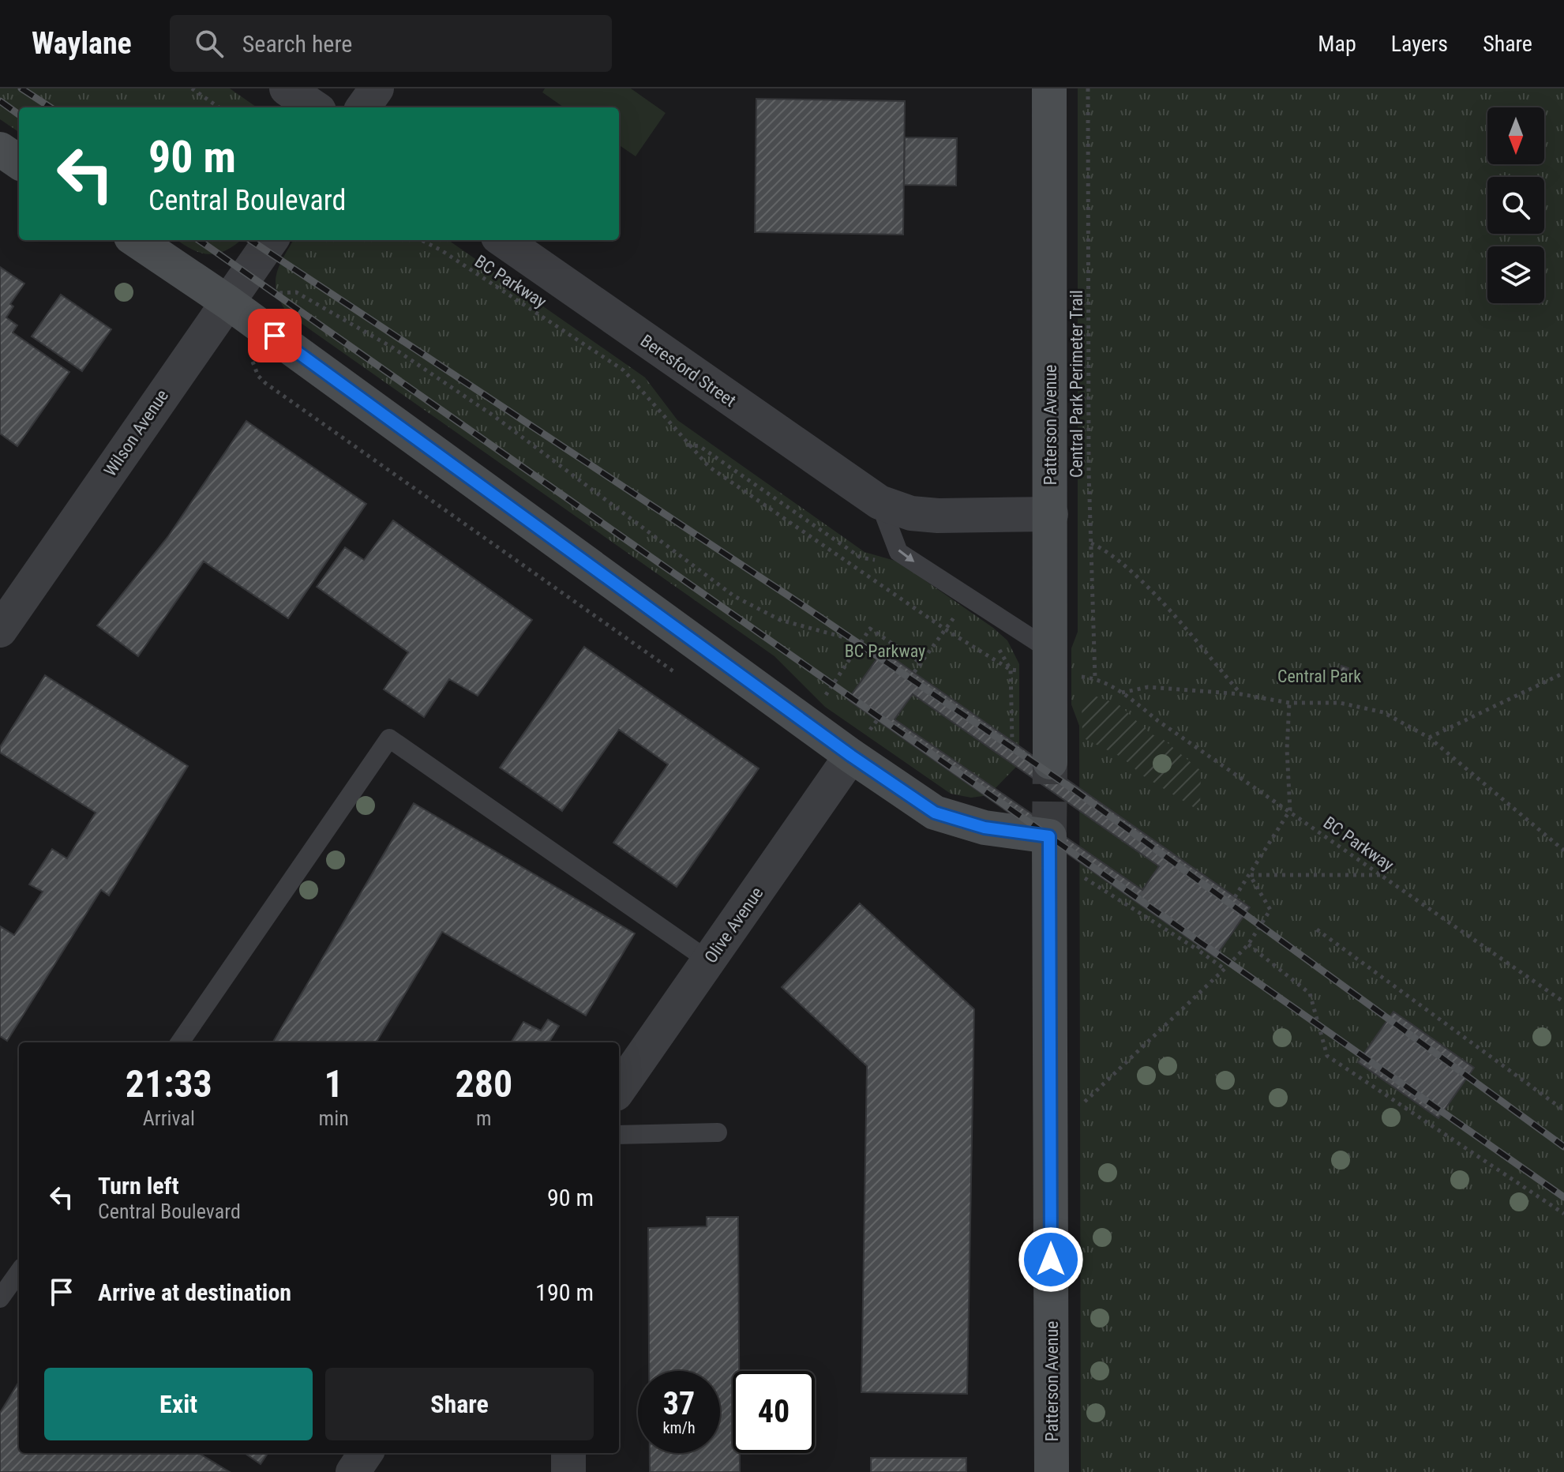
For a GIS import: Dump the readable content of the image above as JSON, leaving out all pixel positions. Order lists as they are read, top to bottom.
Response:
{
  "streets": {
    "street": [
      "Beresford Street",
      "Patterson Avenue",
      "Wilson Avenue",
      "Olive Avenue"
    ],
    "path": ["BC Parkway", "Central Park Perimeter Trail"]
  },
  "crossings": [
    ["BC Parkway", "Central Park Perimeter Trail"],
    ["BC Parkway", "Patterson Avenue"],
    ["Beresford Street", "Patterson Avenue"],
    ["Patterson Avenue", "Olive Avenue"]
  ],
  "parks": ["BC Parkway", "Central Park"],
  "north": "bottom",
  "page": {
    "header": "Waylane",
    "search": "Search here",
    "nav": ["Map", "Layers", "Share"],
    "turn": ["90 m", "Central Boulevard"],
    "eta": [
      "21:33",
      "Arrival",
      "1",
      "min",
      "280",
      "m"
    ],
    "list": [
      {
        "name": "Turn left",
        "note": "Central Boulevard",
        "value": "90 m"
      },
      {
        "name": "Arrive at destination",
        "value": "190 m"
      }
    ],
    "buttons": ["Exit", "Share"],
    "speed": "37 km/h",
    "limit": "40"
  }
}
